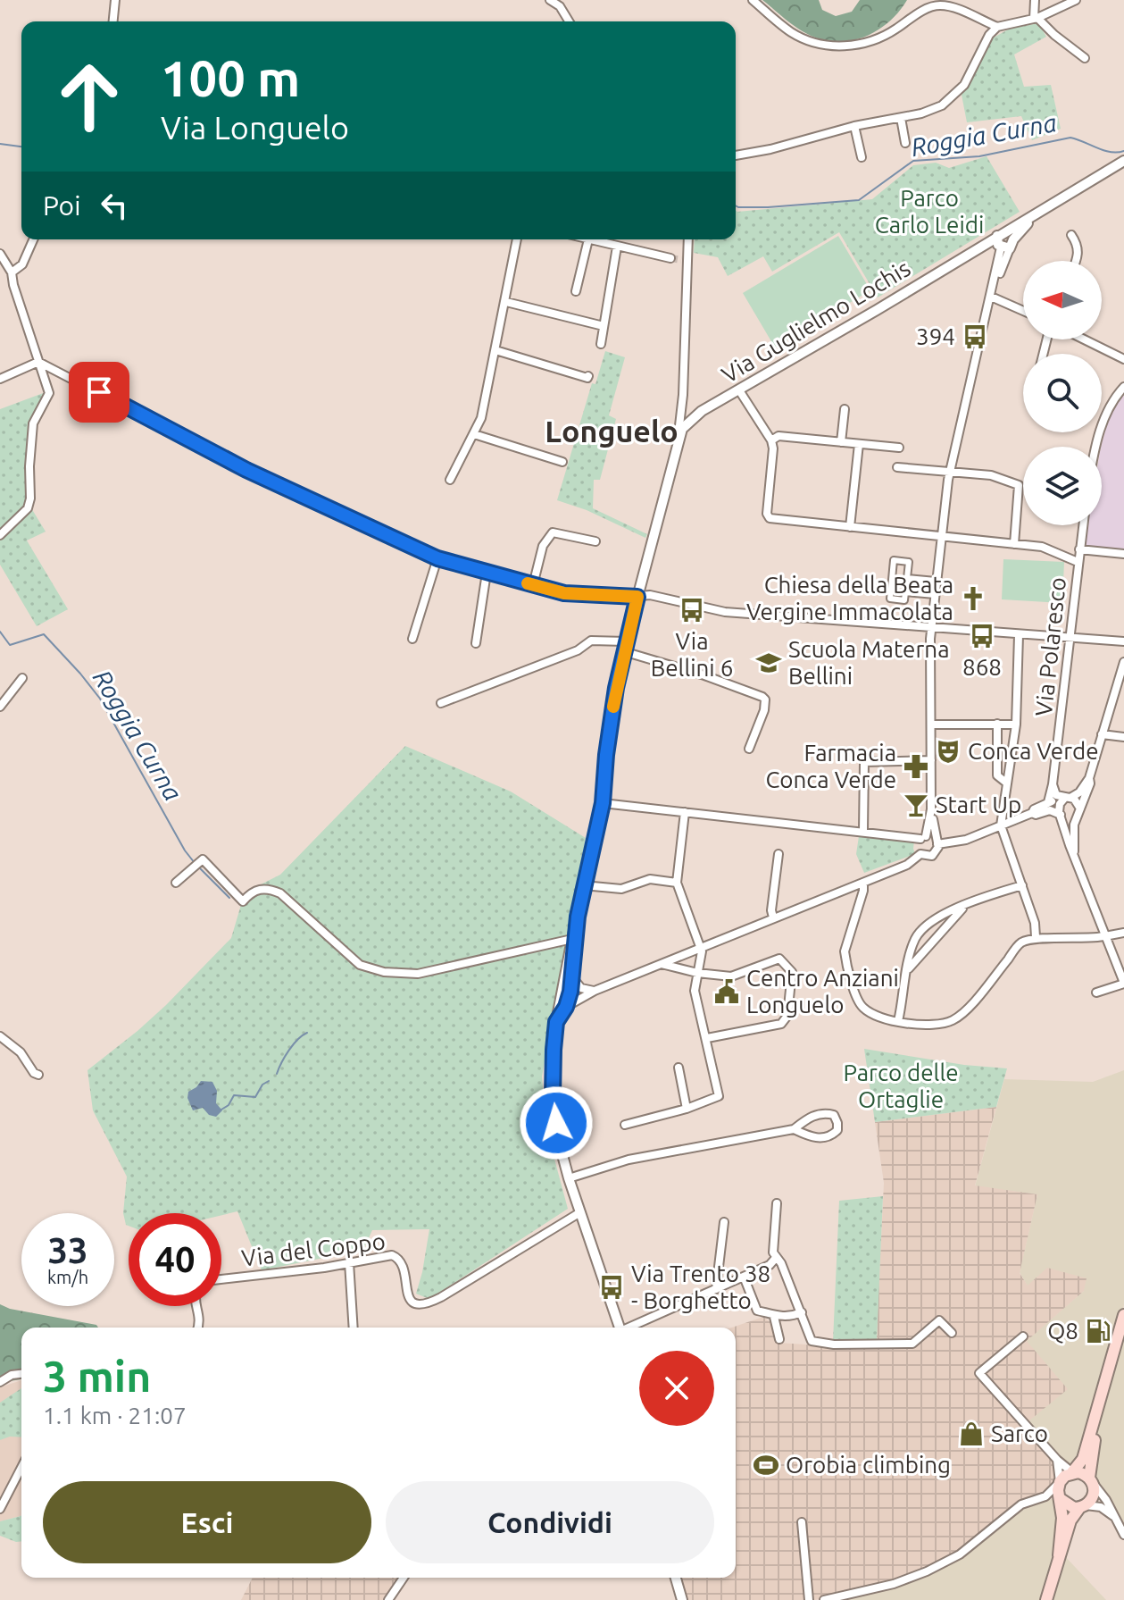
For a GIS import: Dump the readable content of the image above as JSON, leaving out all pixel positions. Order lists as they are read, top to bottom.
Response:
{
  "streets": {
    "street": ["Via Guglielmo Lochis", "Via Polaresco", "Via del Coppo"]
  },
  "districts": ["Longuelo"],
  "water": ["Roggia Curna"],
  "parks": ["Parco Carlo Leidi", "Parco delle Ortaglie"],
  "places": {
    "bus stop": [
      "394",
      "Via Bellini 6",
      "868",
      "Via Trento 38 - Borghetto"
    ],
    "church": ["Chiesa della Beata Vergine Immacolata"],
    "school or university": ["Scuola Materna Bellini"],
    "theatre": ["Conca Verde"],
    "pharmacy": ["Farmacia Conca Verde"],
    "bar": ["Start Up"],
    "public building": ["Centro Anziani Longuelo"],
    "fuel station": ["Q8"],
    "shop": ["Sarco"],
    "sports": ["Orobia climbing"]
  },
  "north": "left",
  "page": {
    "turn": ["100 m", "Via Longuelo"],
    "then": "Poi",
    "speed": "33 km/h",
    "limit": "40",
    "heading": ["3 min", "1.1 km · 21:07"],
    "buttons": ["Esci", "Condividi"]
  }
}
